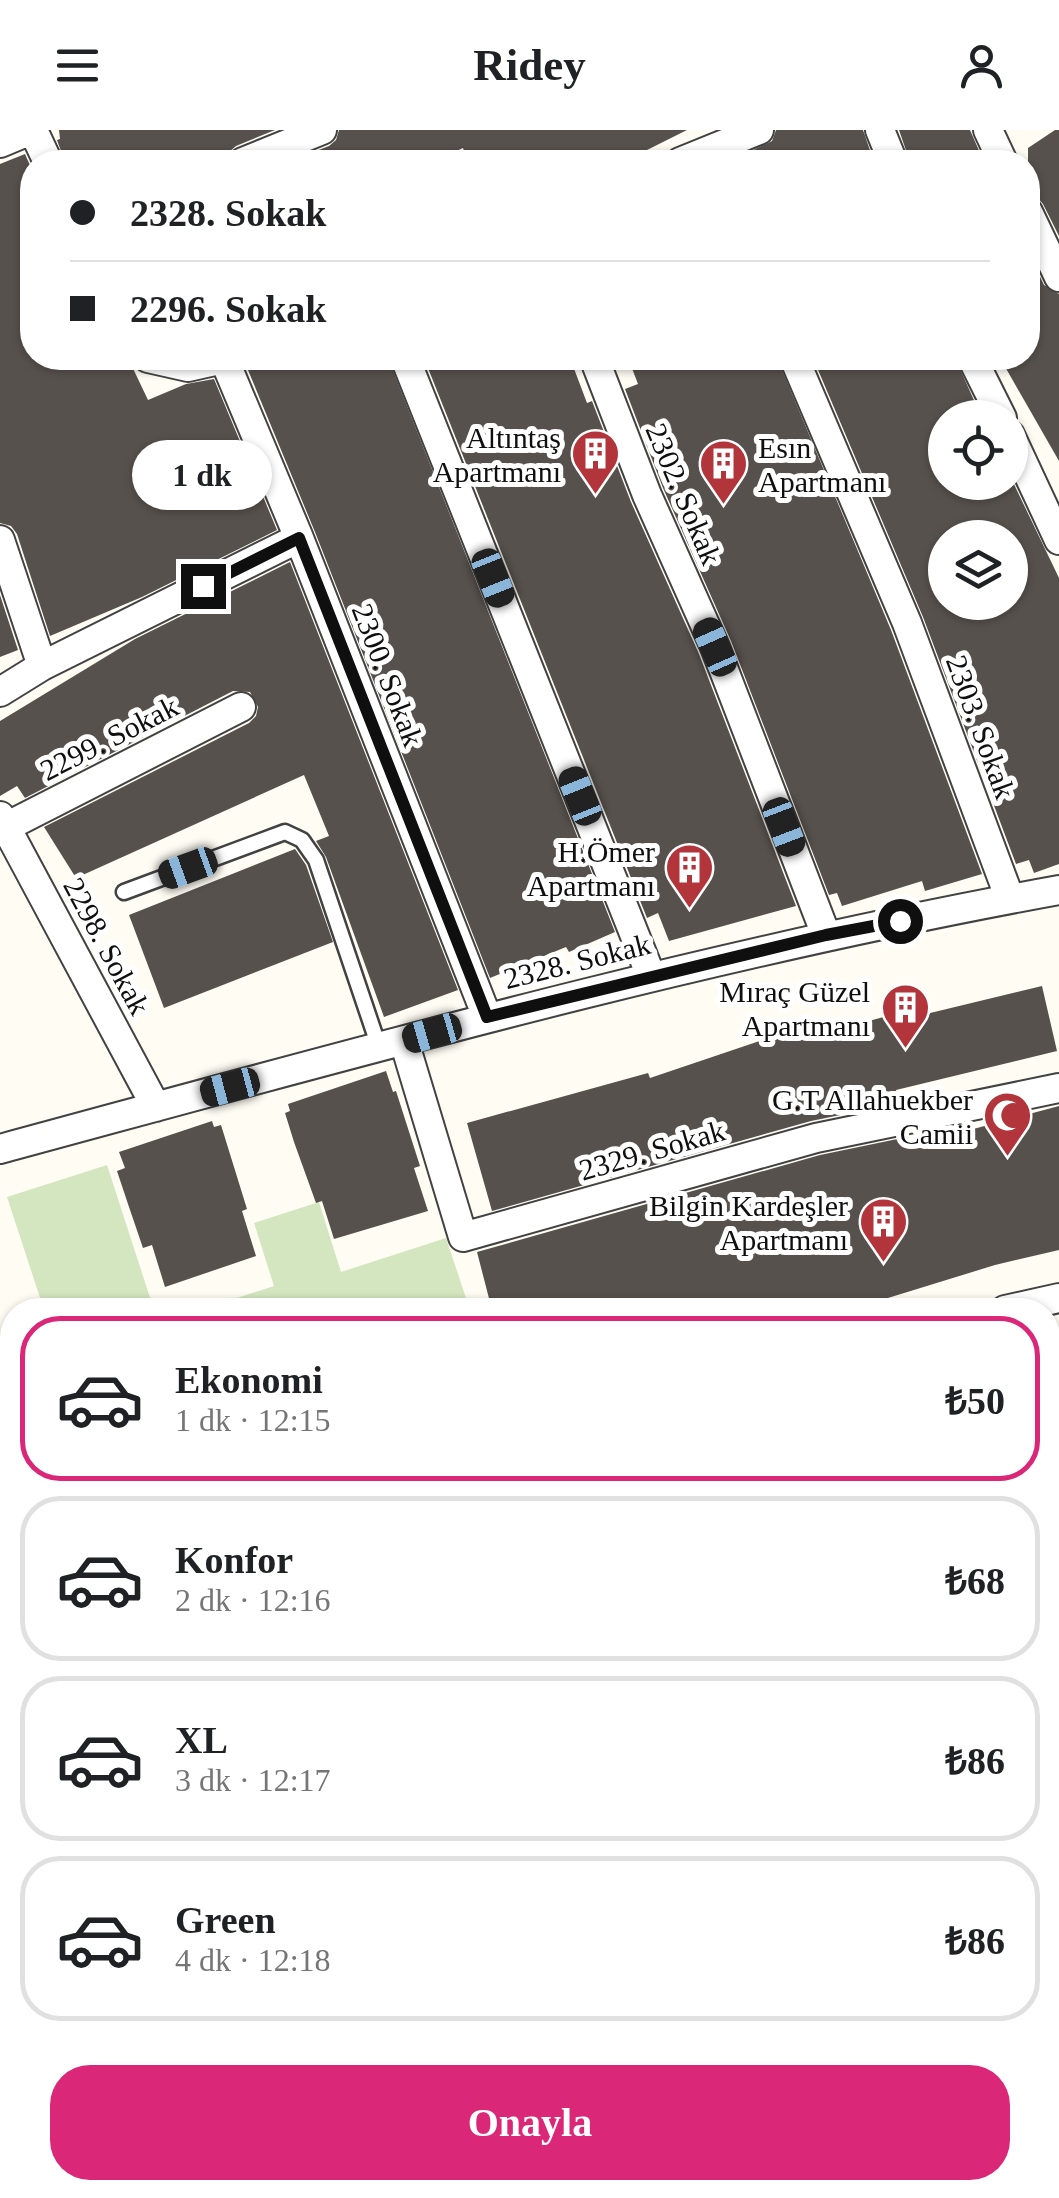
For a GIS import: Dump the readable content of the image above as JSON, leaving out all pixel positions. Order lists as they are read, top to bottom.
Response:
{
  "streets": {
    "street": [
      "2302. Sokak",
      "2300. Sokak",
      "2303. Sokak",
      "2299. Sokak",
      "2298. Sokak",
      "2328. Sokak",
      "2329. Sokak"
    ]
  },
  "crossings": [
    ["2302. Sokak", "2328. Sokak"],
    ["2300. Sokak", "2328. Sokak"],
    ["2303. Sokak", "2328. Sokak"],
    ["2299. Sokak", "2298. Sokak"],
    ["2298. Sokak", "2328. Sokak"],
    ["2328. Sokak", "2329. Sokak"]
  ],
  "places": {
    "building": [
      "Altıntaş Apartmanı",
      "Esın Apartmanı",
      "H.Ömer Apartmanı",
      "Mıraç Güzel Apartmanı",
      "Bilgin Kardeşler Apartmanı"
    ],
    "mosque": ["G.T Allahuekber Camii"]
  },
  "page": {
    "header": "Ridey",
    "banner": ["2328. Sokak", "2296. Sokak"],
    "bubble": "1 dk",
    "list": [
      {
        "name": "Ekonomi",
        "note": "1 dk · 12:15",
        "value": "₺50"
      },
      {
        "name": "Konfor",
        "note": "2 dk · 12:16",
        "value": "₺68"
      },
      {
        "name": "XL",
        "note": "3 dk · 12:17",
        "value": "₺86"
      },
      {
        "name": "Green",
        "note": "4 dk · 12:18",
        "value": "₺86"
      }
    ],
    "buttons": "Onayla"
  }
}
